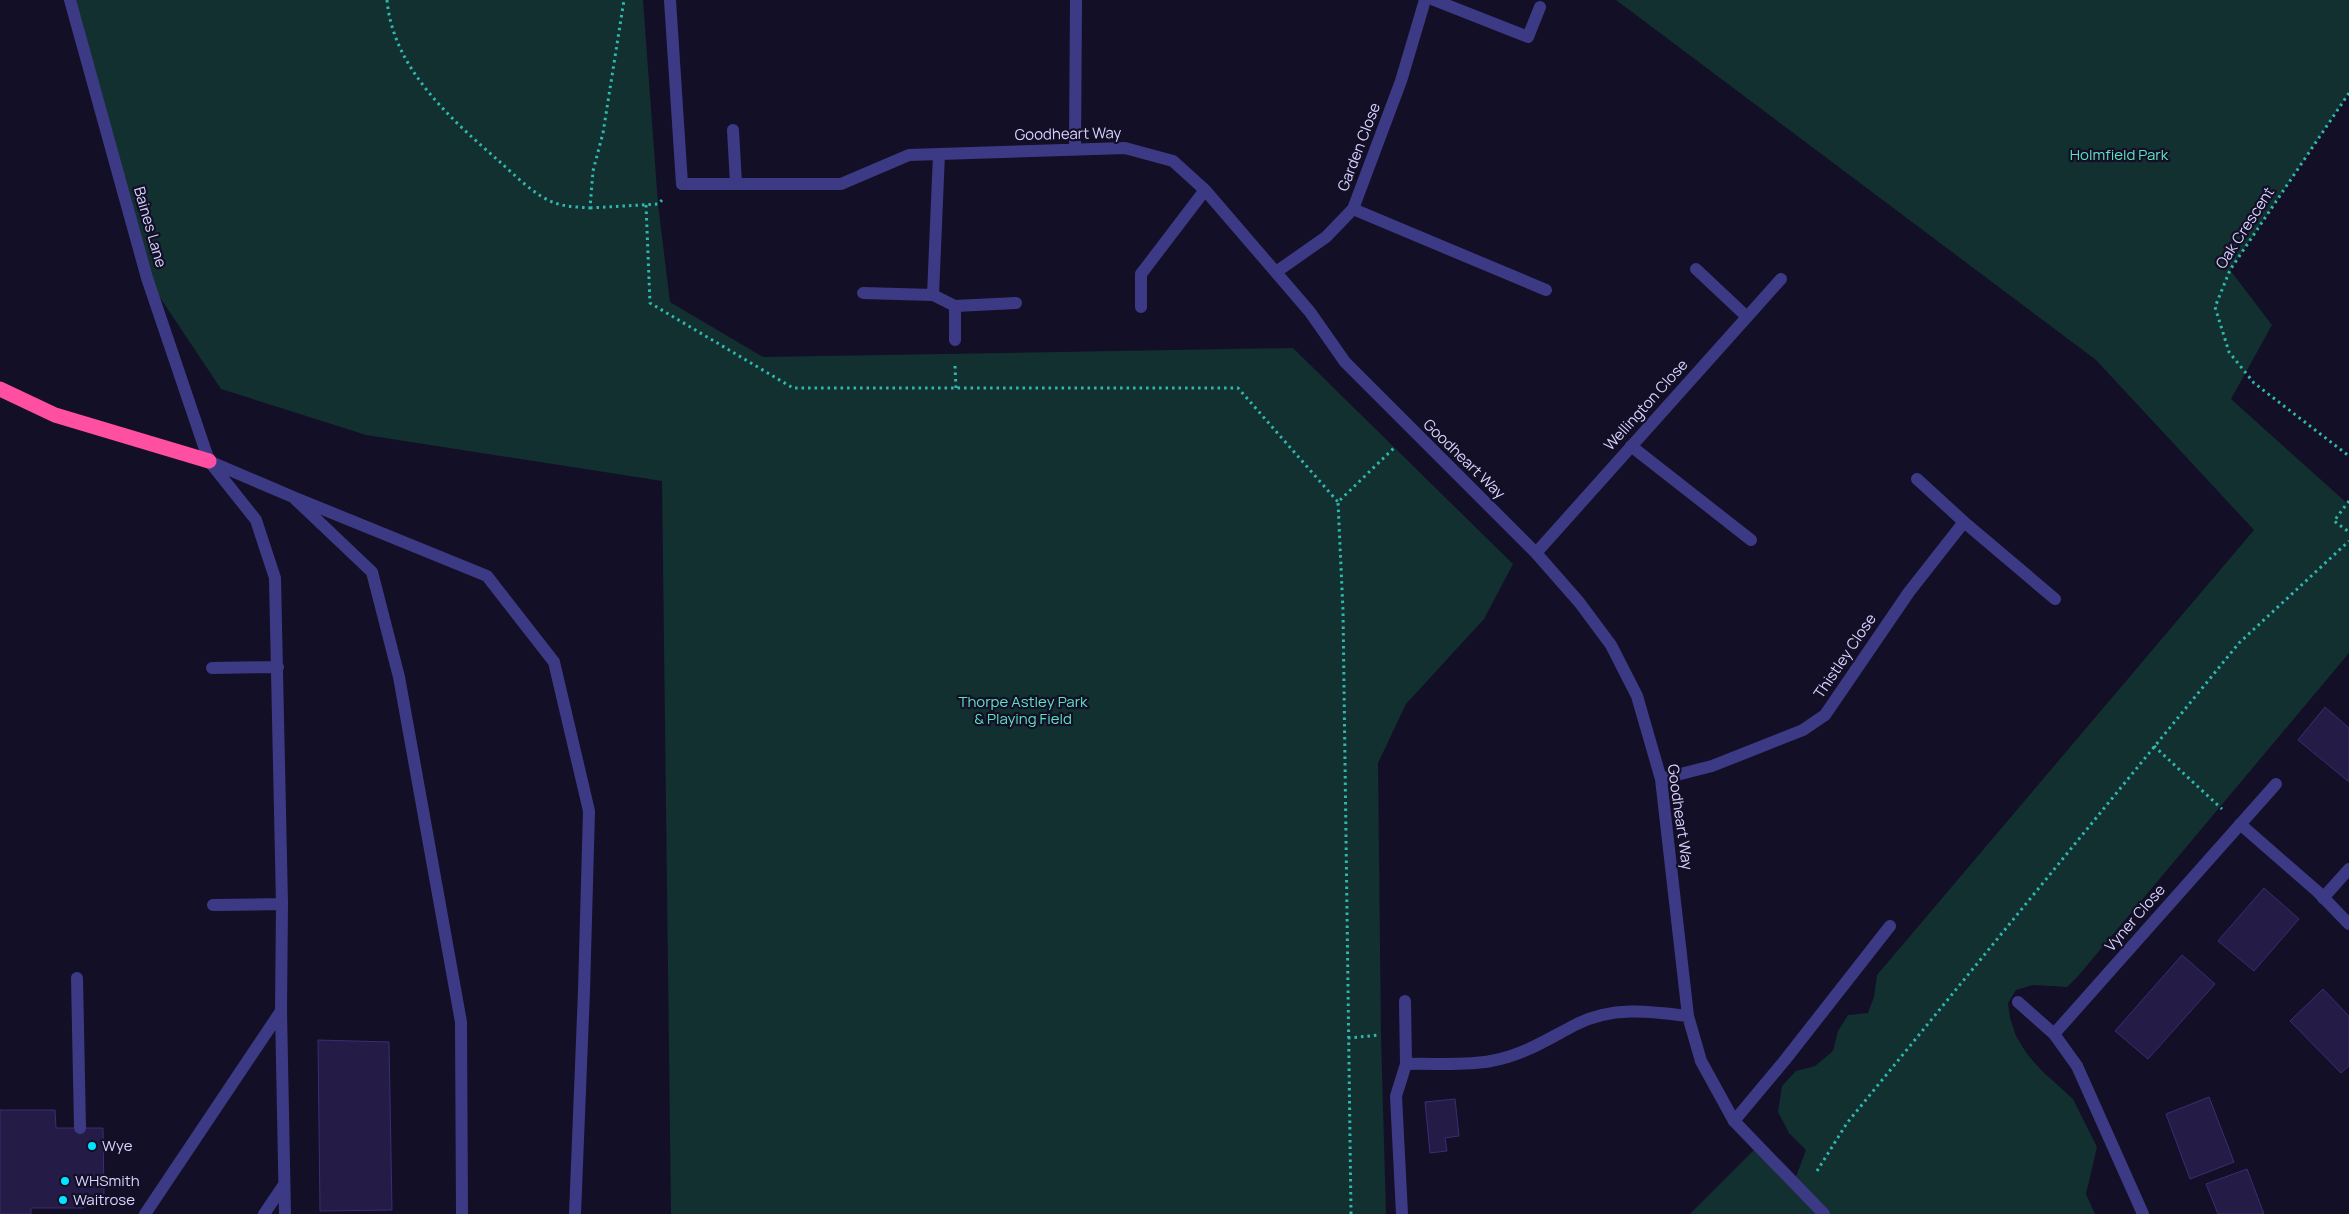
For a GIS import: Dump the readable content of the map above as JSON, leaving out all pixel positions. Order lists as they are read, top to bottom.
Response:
{
  "streets": {
    "street": [
      "Goodheart Way",
      "Garden Close",
      "Baines Lane",
      "Wellington Close",
      "Thistley Close",
      "Vyner Close"
    ],
    "path": ["Oak Crescent"]
  },
  "crossings": [
    ["Goodheart Way", "Garden Close"],
    ["Goodheart Way", "Wellington Close"],
    ["Goodheart Way", "Thistley Close"]
  ],
  "parks": ["Holmfield Park", "Thorpe Astley Park & Playing Field"],
  "places": ["Wye", "WHSmith", "Waitrose"]
}
